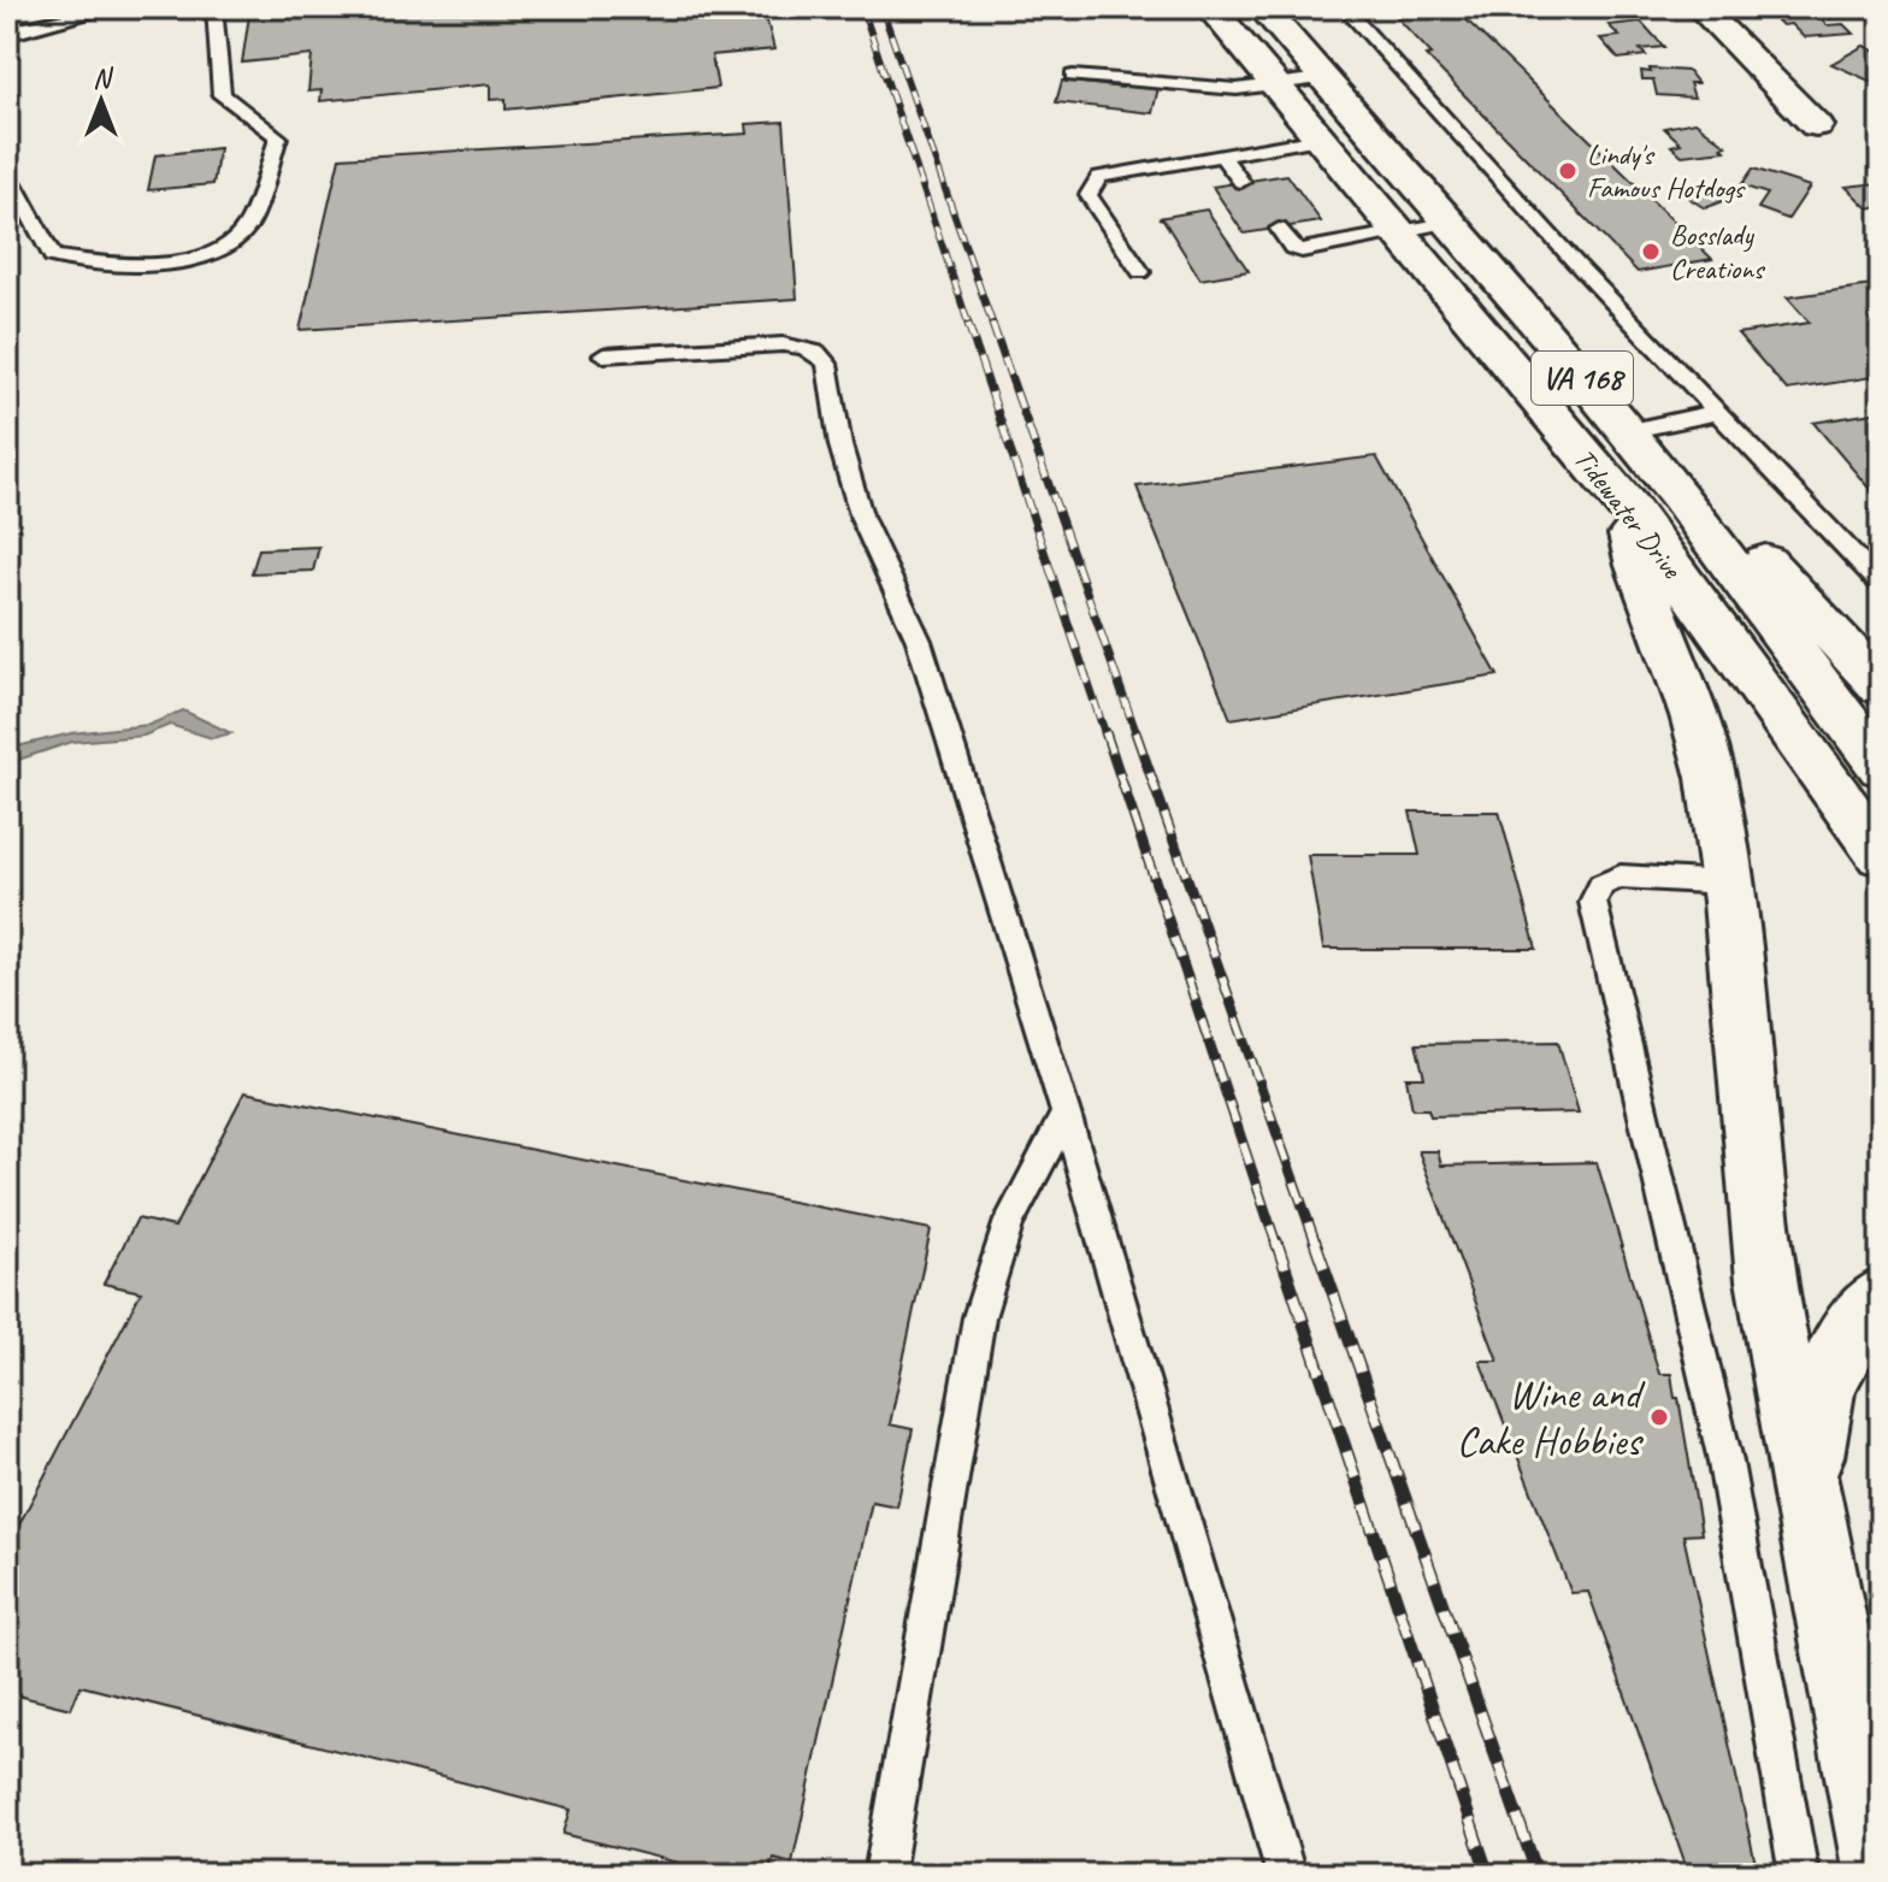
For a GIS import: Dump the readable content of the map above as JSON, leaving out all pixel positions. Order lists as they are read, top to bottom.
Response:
{
  "streets": {
    "main road": ["VA 168", "Tidewater Drive"]
  },
  "places": ["Lindy's Famous Hotdogs", "Bosslady Creations", "Wine and Cake Hobbies"],
  "north": "top"
}
